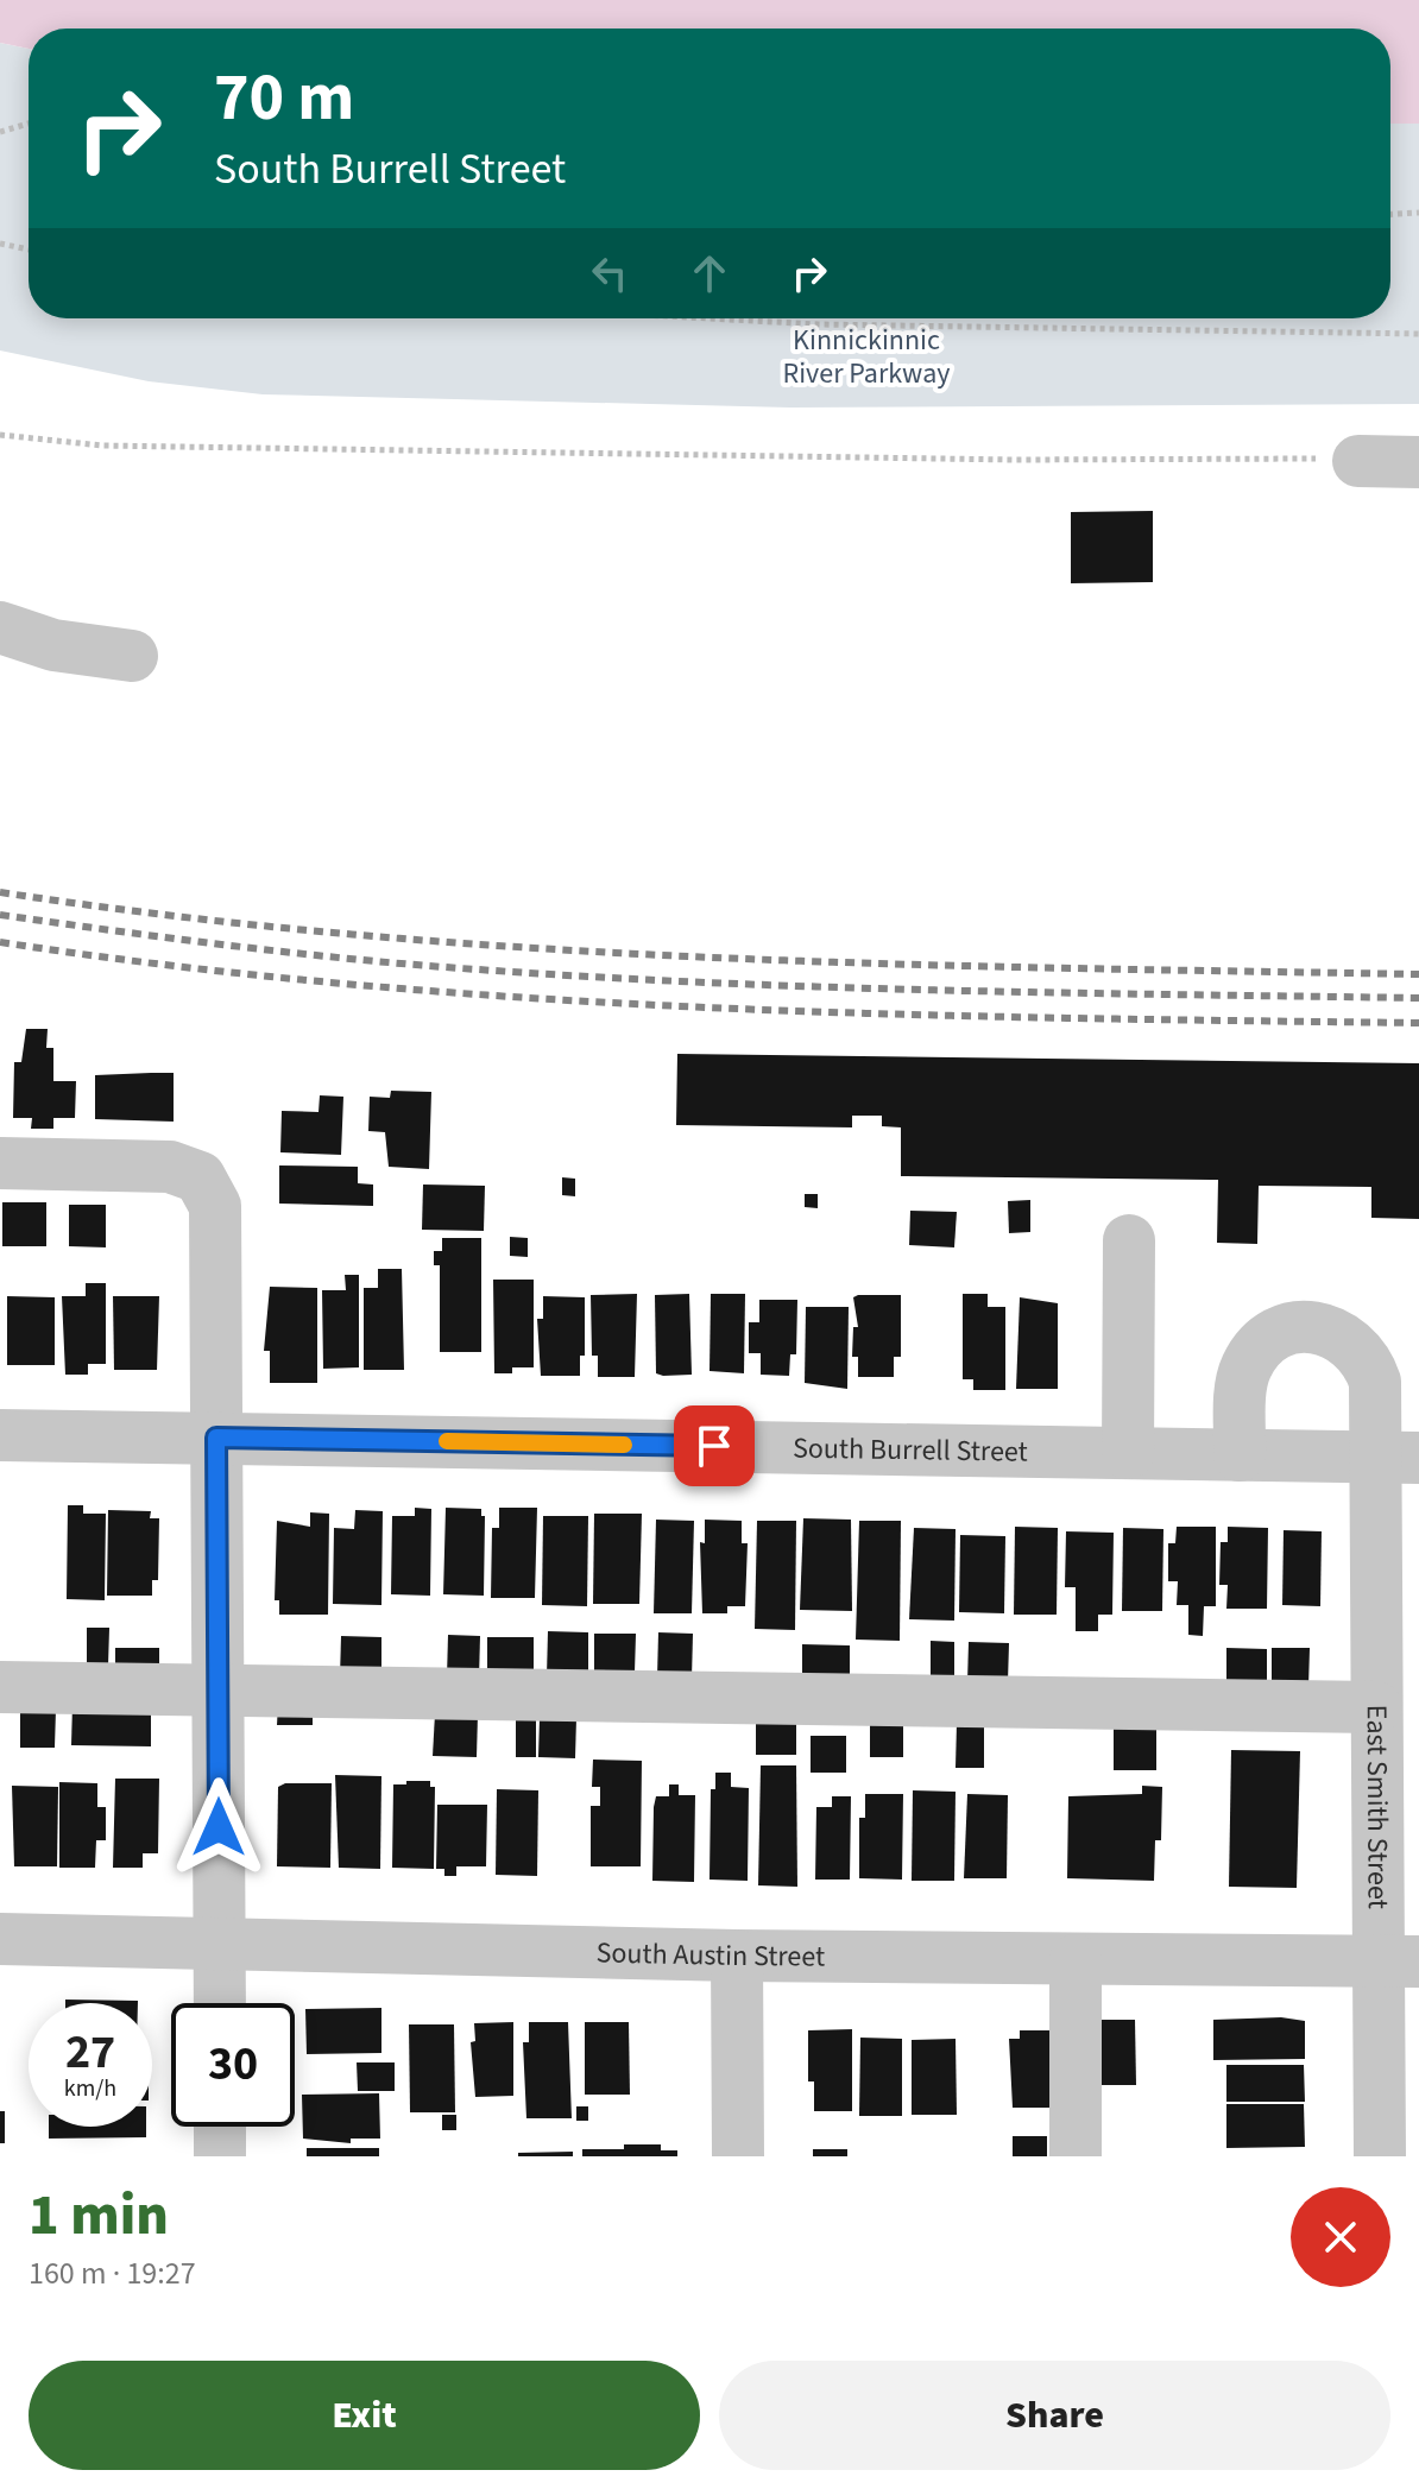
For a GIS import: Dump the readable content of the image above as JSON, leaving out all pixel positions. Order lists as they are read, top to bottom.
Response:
{
  "streets": {
    "street": ["South Burrell Street", "East Smith Street", "South Austin Street"]
  },
  "crossings": [
    ["South Burrell Street", "East Smith Street"],
    ["East Smith Street", "South Austin Street"]
  ],
  "parks": ["Kinnickinnic River Parkway"],
  "page": {
    "turn": ["70 m", "South Burrell Street"],
    "speed": "27 km/h",
    "limit": "30",
    "heading": ["1 min", "160 m · 19:27"],
    "buttons": ["Exit", "Share"]
  }
}
